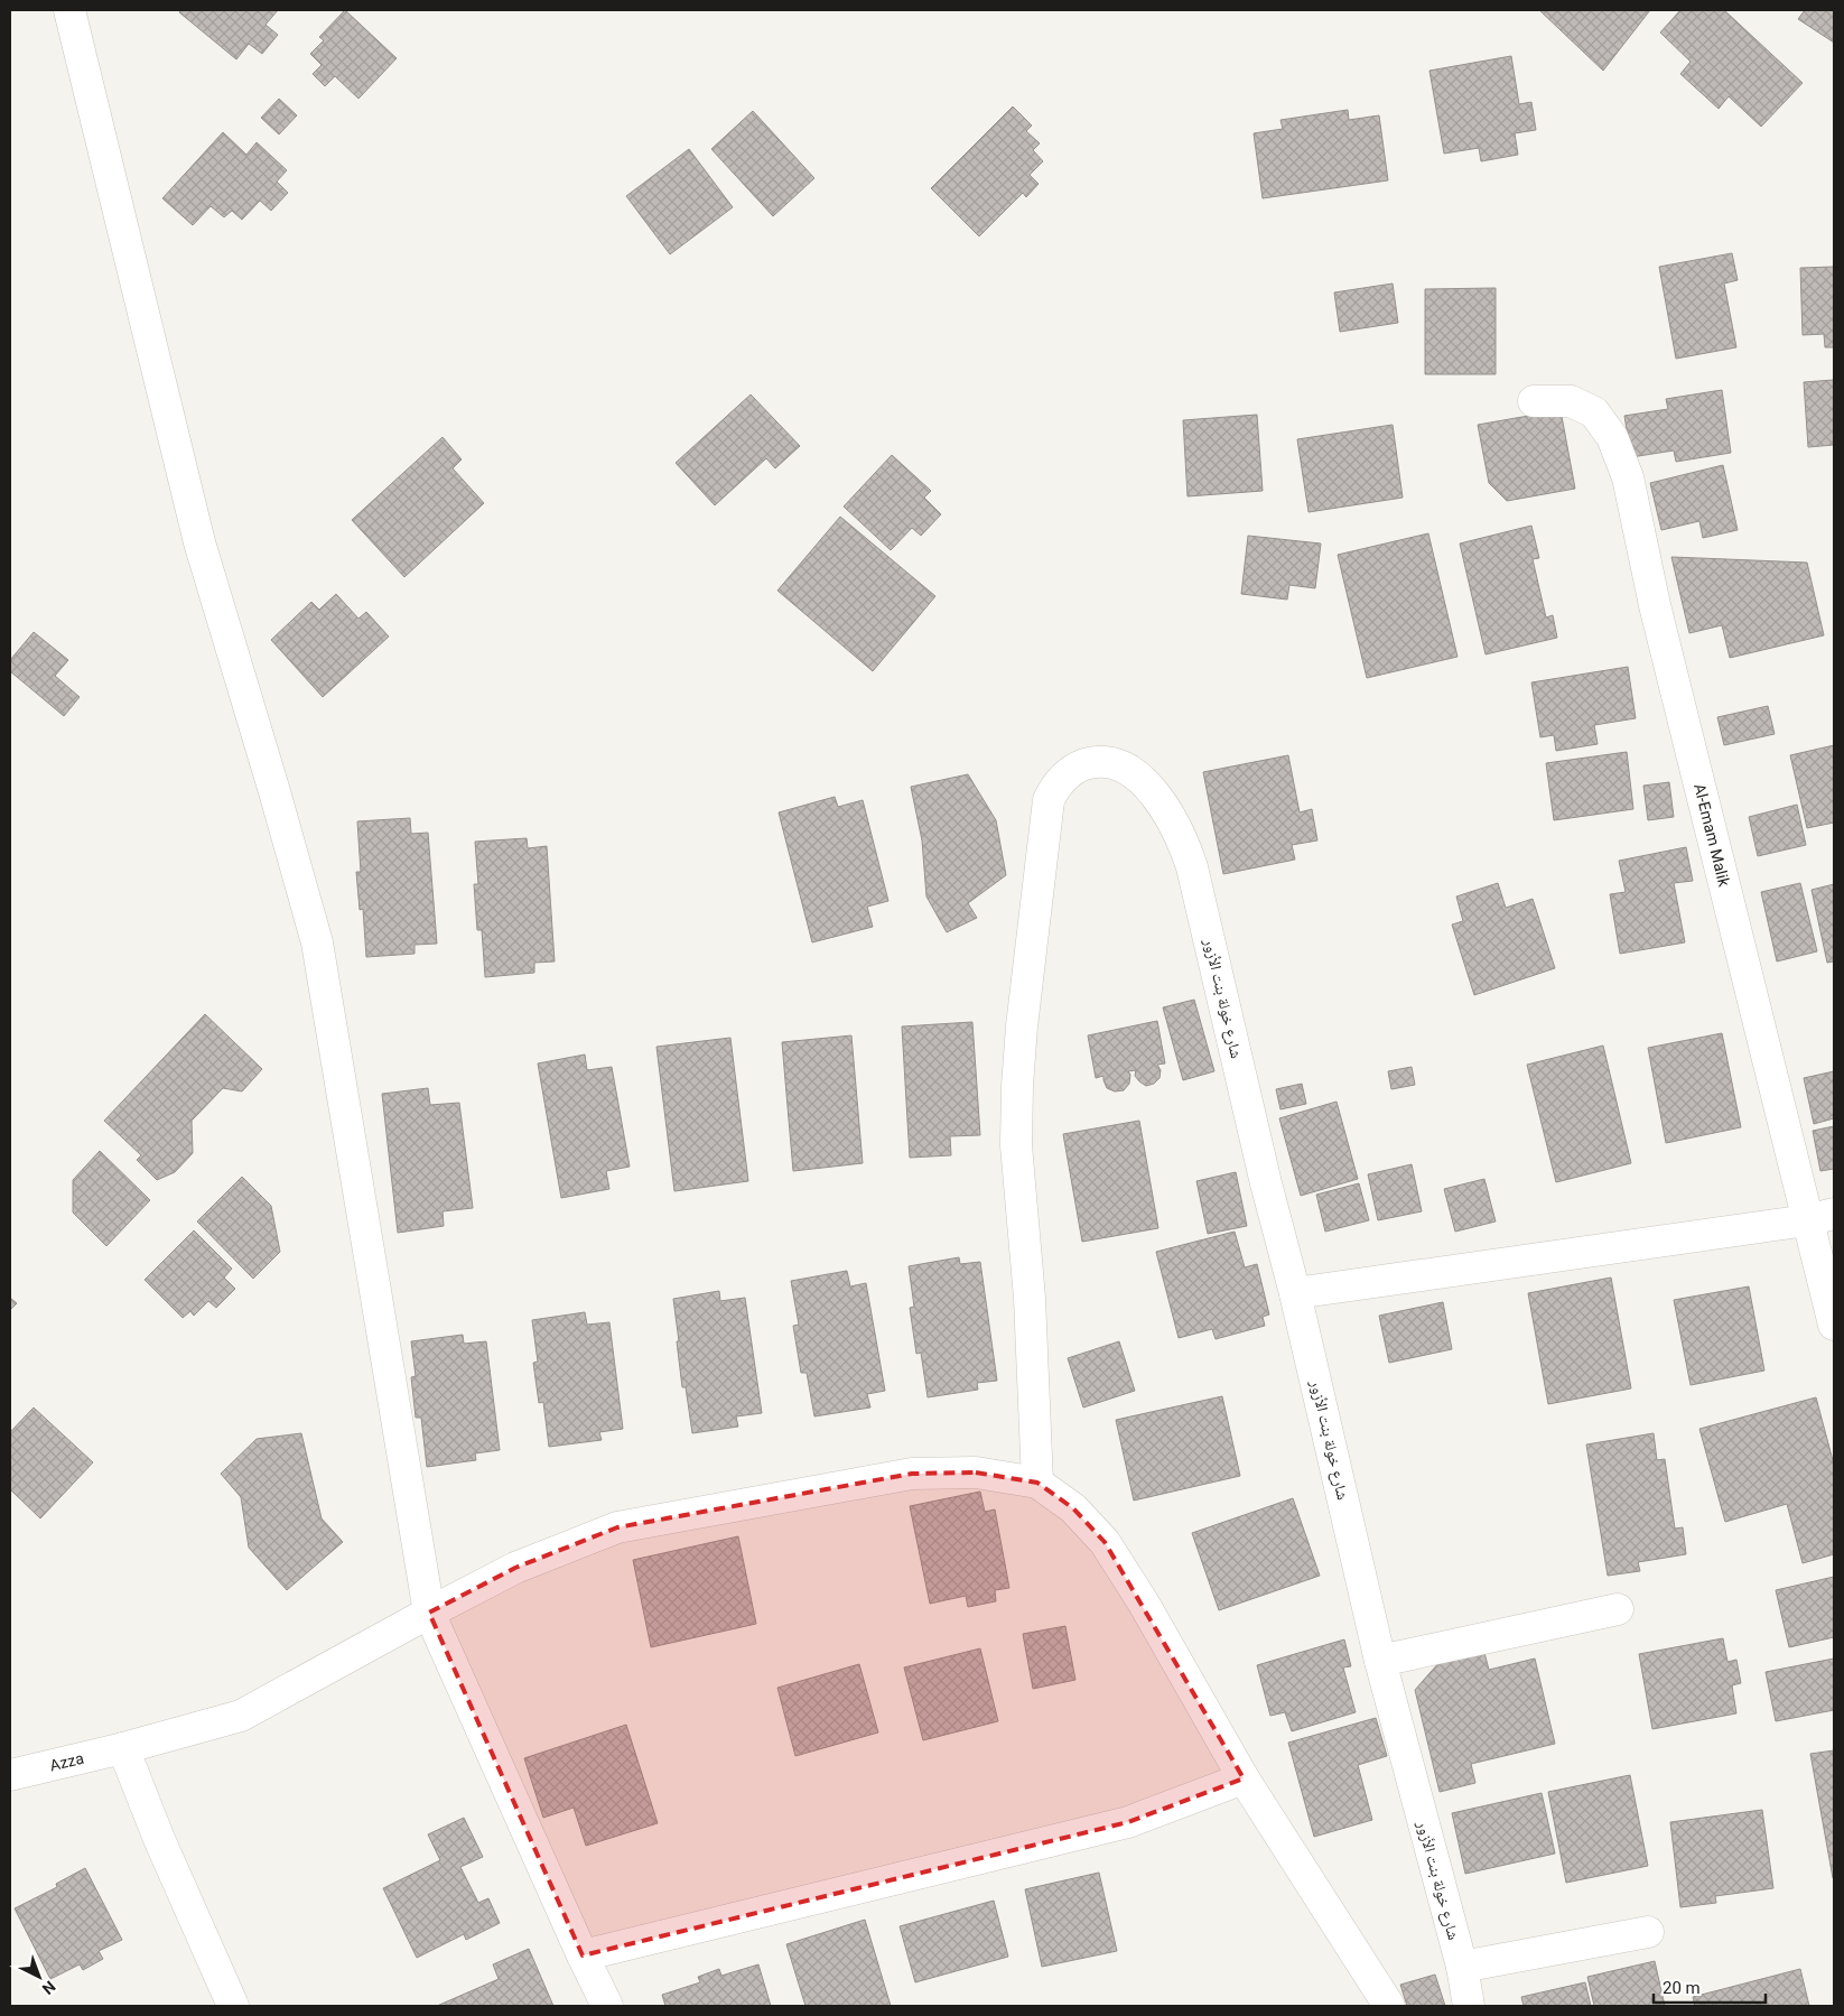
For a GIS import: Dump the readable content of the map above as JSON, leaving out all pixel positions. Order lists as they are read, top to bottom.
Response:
{
  "streets": {
    "street": ["Al-Emam Malik", "شارع خولة بنت الأزور", "Azza"]
  },
  "crossings": [
    ["شارع خولة بنت الأزور", "Azza"]
  ],
  "scale_bar": "20 m",
  "north": "bottom right"
}
